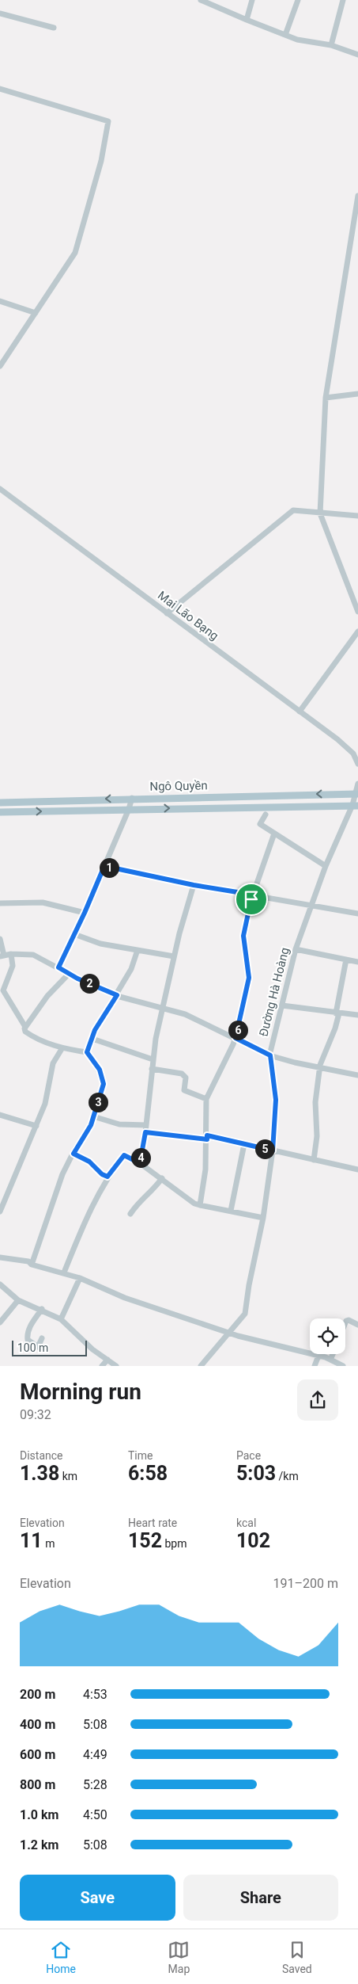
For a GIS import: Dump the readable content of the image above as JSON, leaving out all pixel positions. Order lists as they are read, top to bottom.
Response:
{
  "streets": {
    "main road": ["Ngô Quyền"],
    "street": ["Mai Lão Bạng", "Đường Hà Hoàng"]
  },
  "crossings": [
    ["Ngô Quyền", "Đường Hà Hoàng"]
  ],
  "scale_bar": "100 m",
  "page": {
    "pins": [
      "1",
      "2",
      "6",
      "3",
      "5",
      "4"
    ],
    "scale": "100 m",
    "heading": ["Morning run", "09:32"],
    "stats": [
      ["Distance", "1.38 km"],
      ["Time", "6:58"],
      ["Pace", "5:03 /km"],
      ["Elevation", "11 m"],
      ["Heart rate", "152 bpm"],
      ["kcal", "102"]
    ],
    "chart": ["Elevation", "191–200 m"],
    "list": [
      {
        "name": "200 m",
        "note": "4:53"
      },
      {
        "name": "400 m",
        "note": "5:08"
      },
      {
        "name": "600 m",
        "note": "4:49"
      },
      {
        "name": "800 m",
        "note": "5:28"
      },
      {
        "name": "1.0 km",
        "note": "4:50"
      },
      {
        "name": "1.2 km",
        "note": "5:08"
      }
    ],
    "buttons": ["Save", "Share"],
    "tabs": ["Home", "Map", "Saved"]
  }
}
